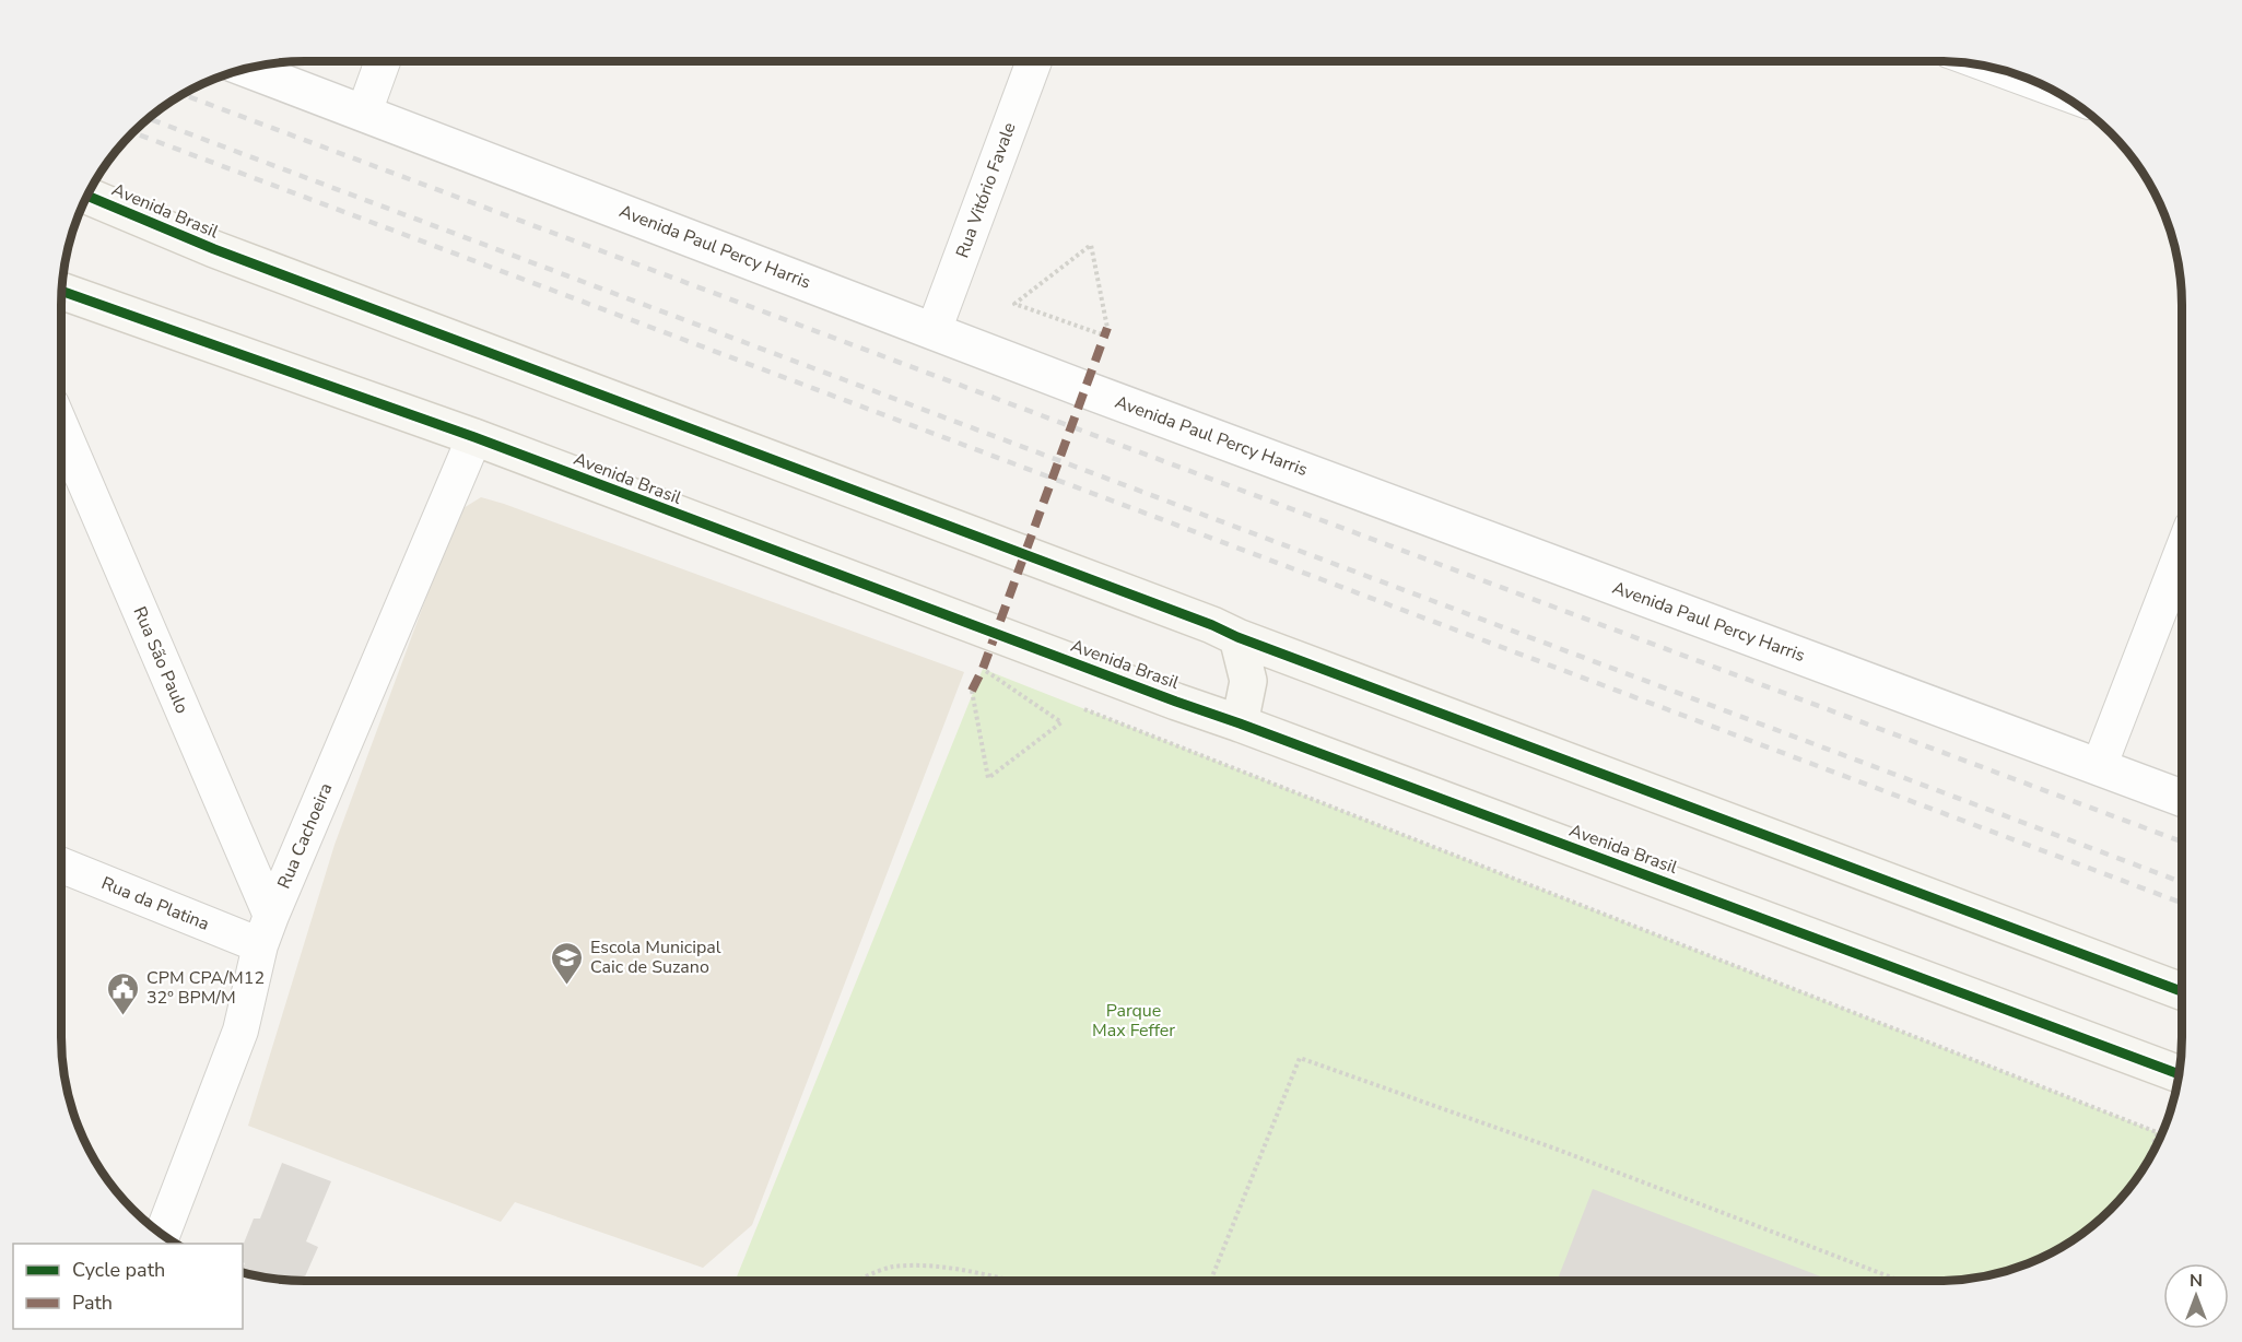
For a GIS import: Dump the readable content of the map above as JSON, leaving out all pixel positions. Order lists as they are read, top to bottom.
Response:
{
  "streets": {
    "main road": ["Avenida Brasil"],
    "street": [
      "Rua Vitório Favale",
      "Avenida Paul Percy Harris",
      "Rua São Paulo",
      "Rua Cachoeira",
      "Rua da Platina"
    ]
  },
  "crossings": [
    ["Rua Vitório Favale", "Avenida Paul Percy Harris"],
    ["Avenida Brasil", "Rua Cachoeira"],
    ["Rua São Paulo", "Rua Cachoeira"],
    ["Rua São Paulo", "Rua da Platina"],
    ["Rua Cachoeira", "Rua da Platina"]
  ],
  "parks": ["Parque Max Feffer"],
  "places": {
    "school or university": ["Escola Municipal Caic de Suzano"],
    "public building": ["CPM CPA/M12 32º BPM/M"]
  },
  "legend": ["Cycle path", "Path"],
  "north": "top"
}
